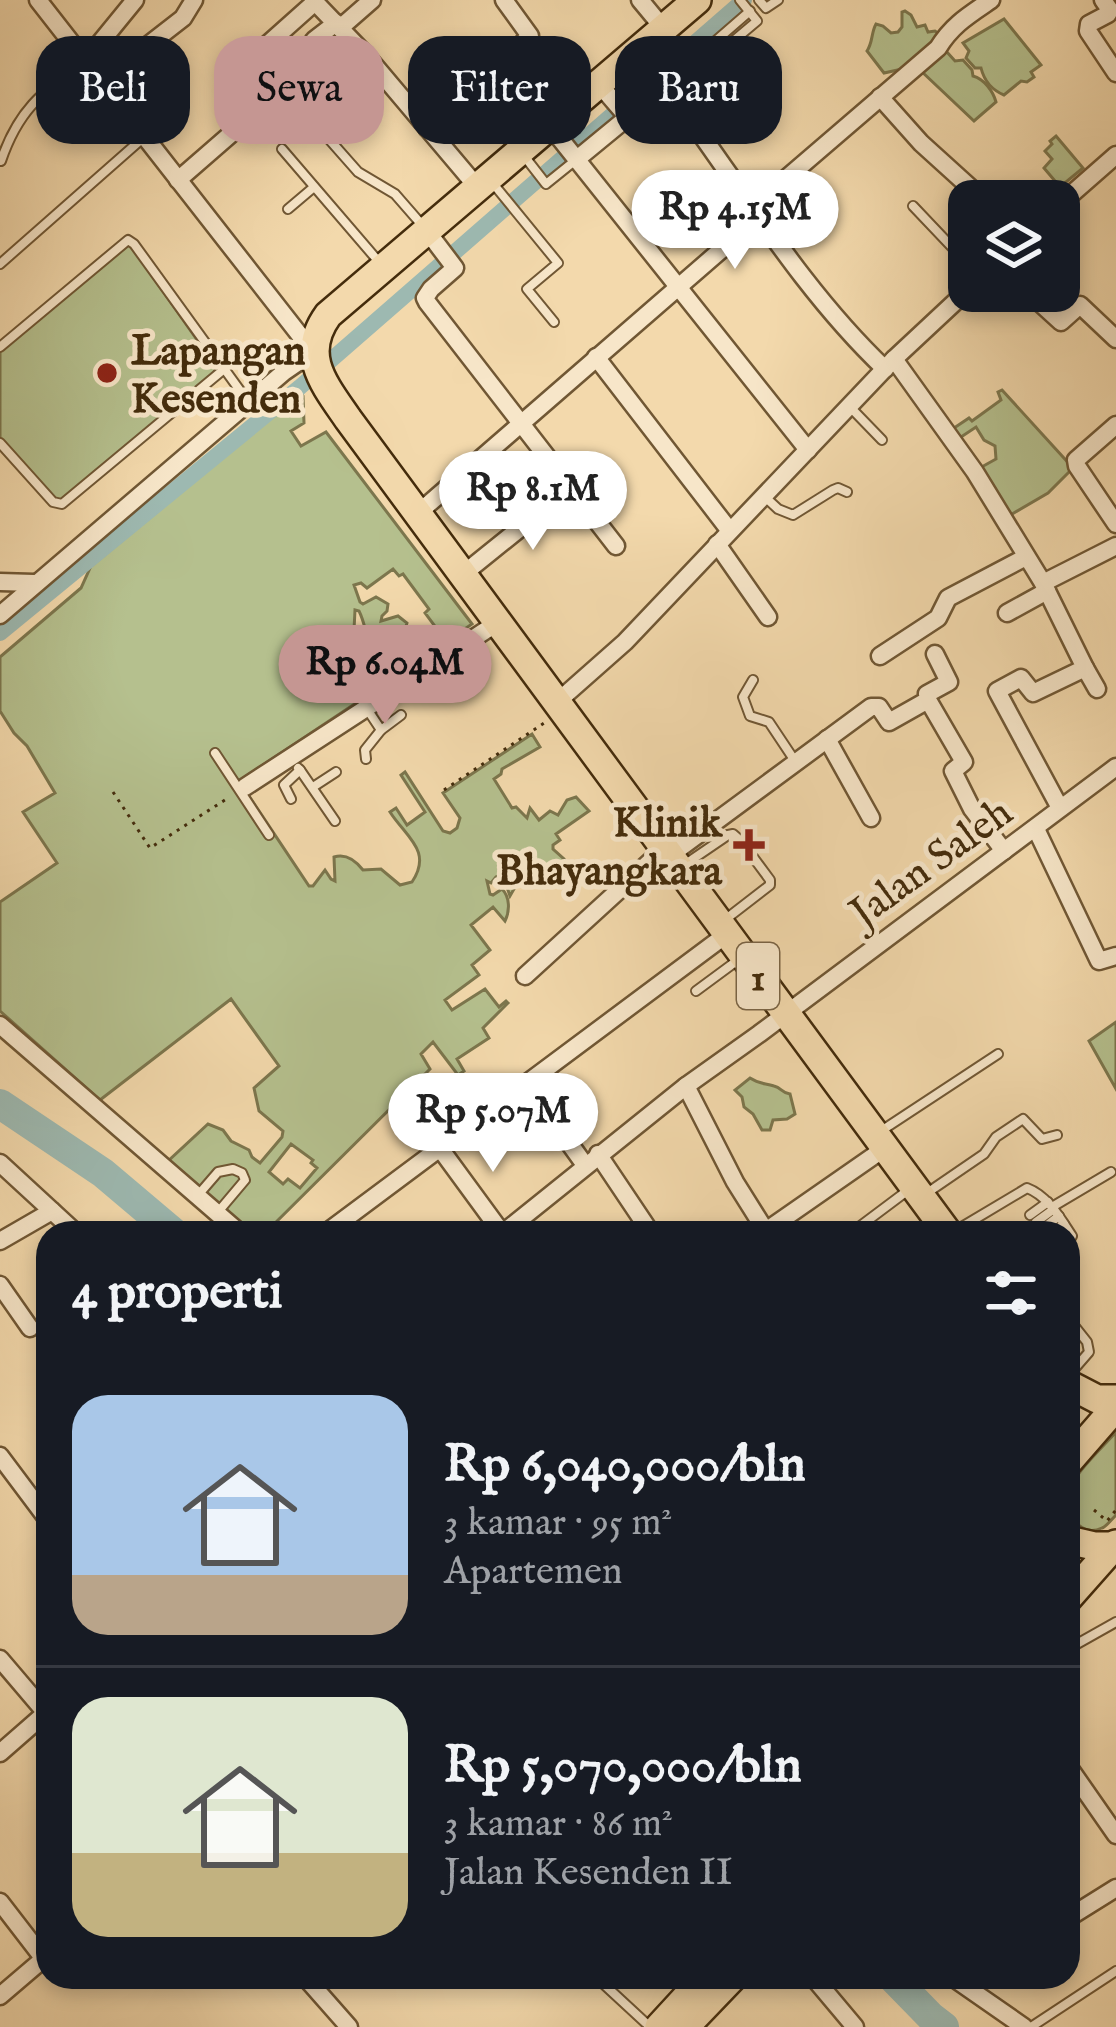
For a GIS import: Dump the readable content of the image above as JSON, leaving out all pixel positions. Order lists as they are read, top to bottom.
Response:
{
  "streets": {
    "highway": ["1"],
    "street": ["Jalan Saleh"]
  },
  "crossings": [
    ["Jalan Saleh", "1"]
  ],
  "places": {
    "other": ["Lapangan Kesenden"],
    "health": ["Klinik Bhayangkara"]
  },
  "page": {
    "chip": [
      "Beli",
      "Sewa",
      "Filter",
      "Baru"
    ],
    "price": [
      "Rp 4.15M",
      "Rp 8.1M",
      "Rp 6.04M",
      "Rp 5.07M"
    ],
    "heading": "4 properti",
    "list": [
      {
        "name": "Rp 6,040,000/bln",
        "note": "3 kamar · 95 m² · Apartemen"
      },
      {
        "name": "Rp 5,070,000/bln",
        "note": "3 kamar · 86 m² · Jalan Kesenden II"
      }
    ]
  }
}
